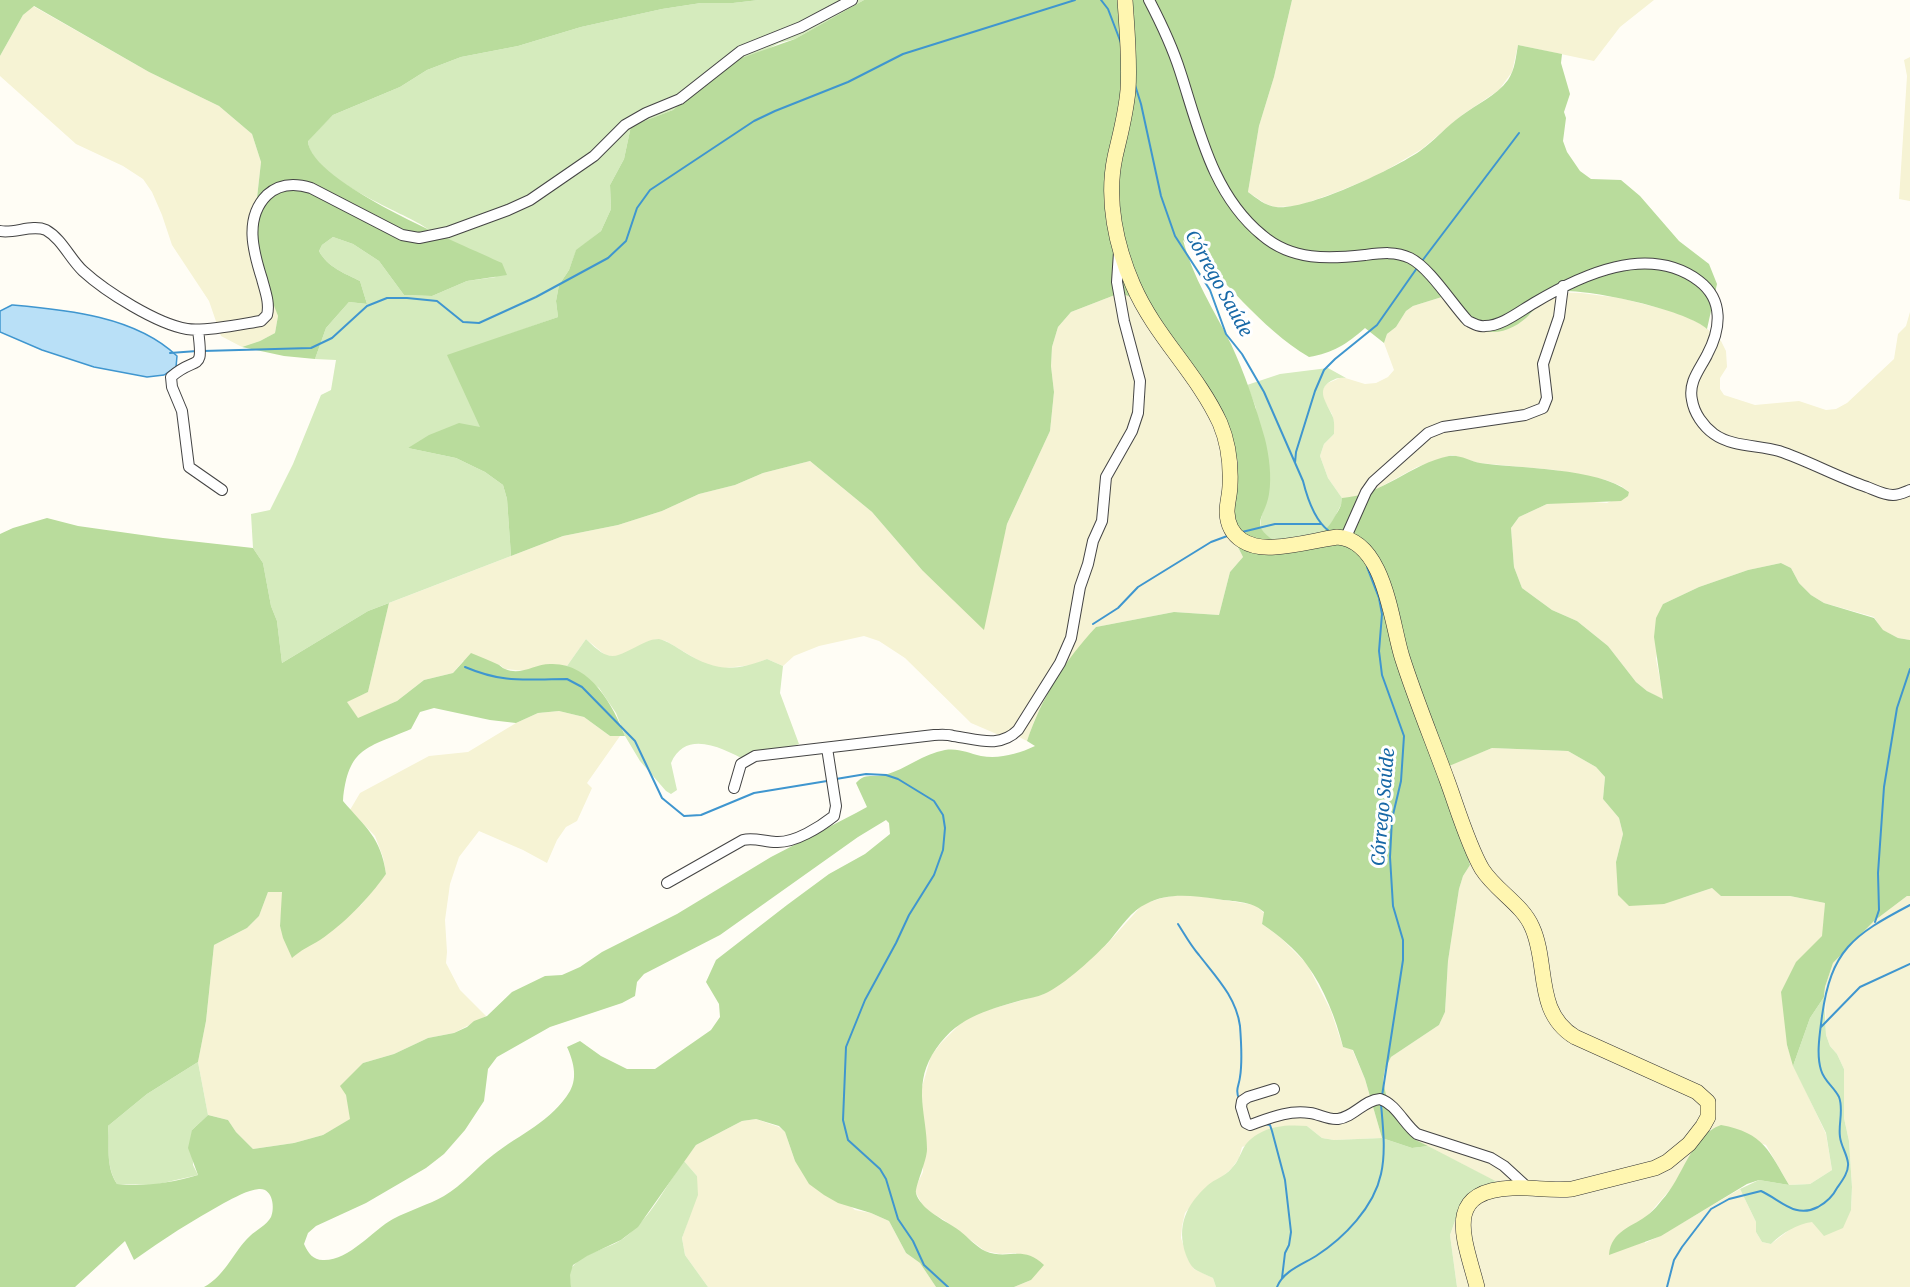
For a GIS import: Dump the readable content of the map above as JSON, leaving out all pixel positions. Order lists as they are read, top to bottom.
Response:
{
  "water": ["Córrego Saúde"]
}
